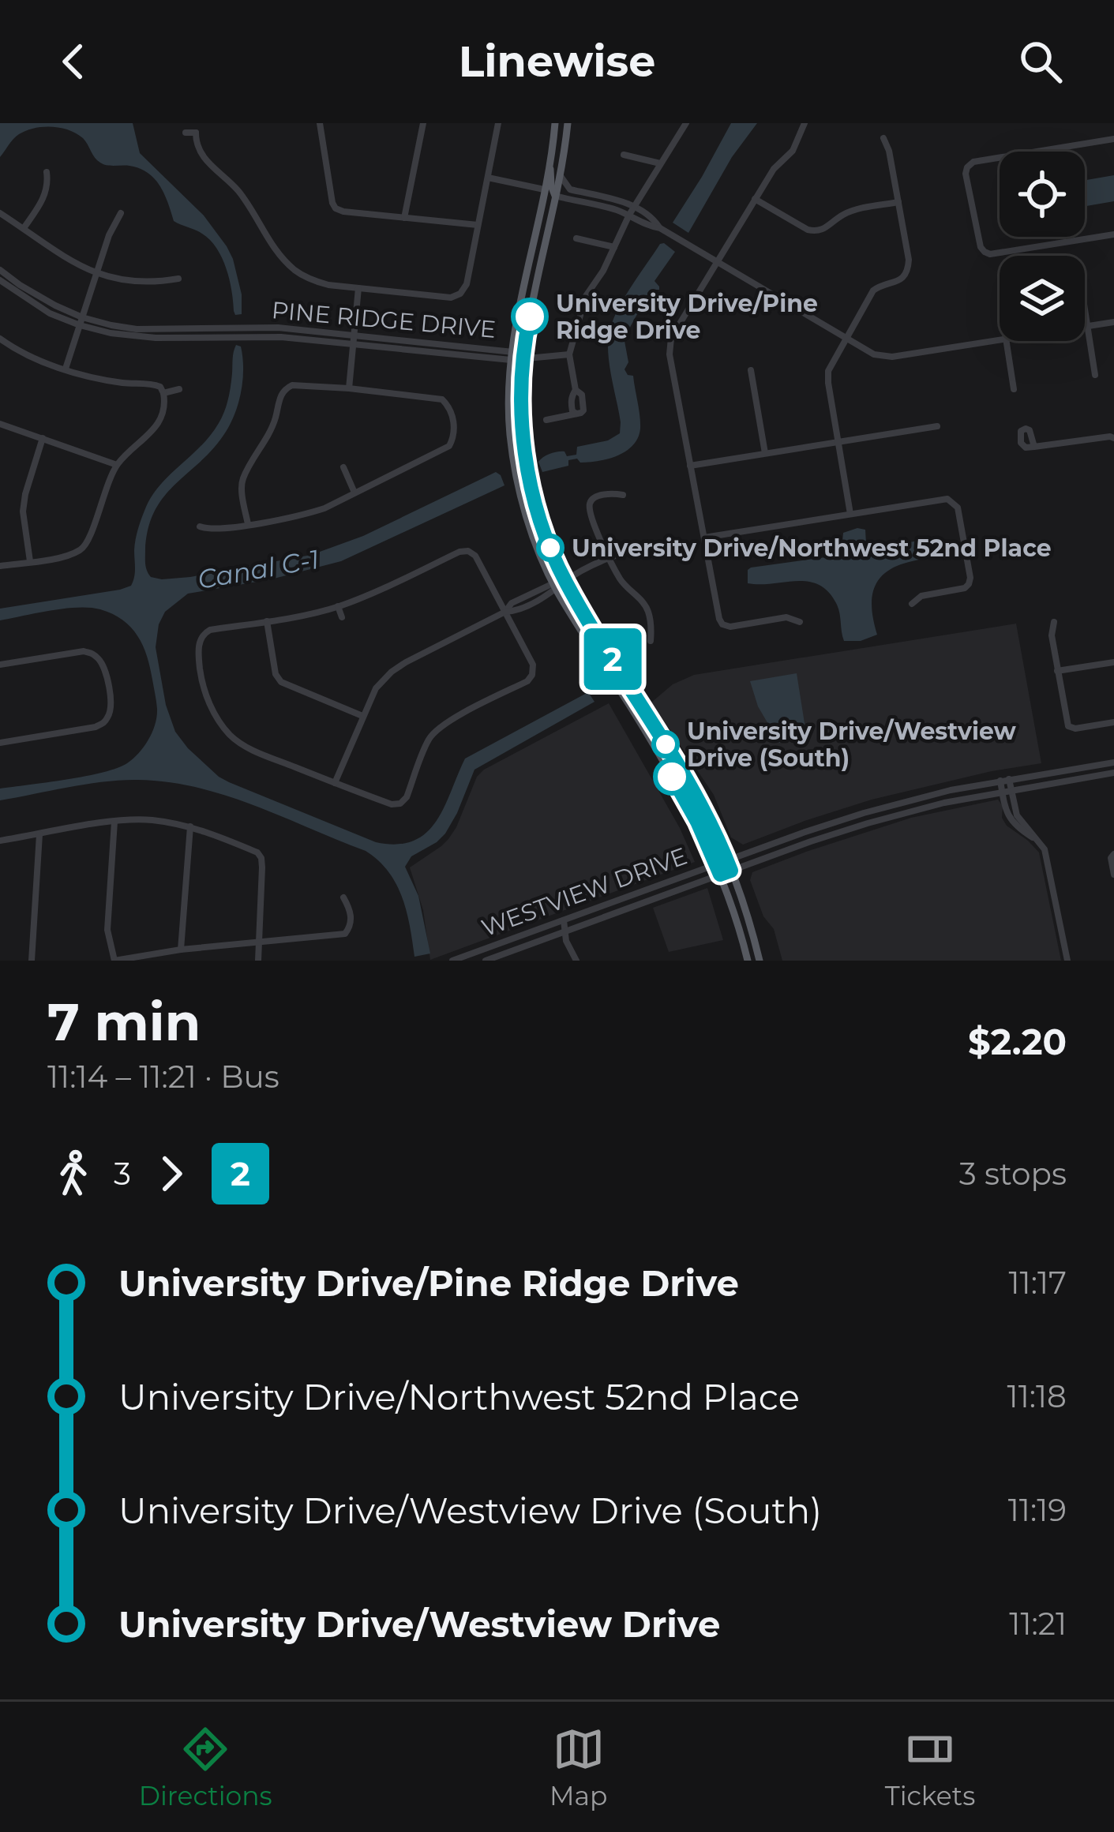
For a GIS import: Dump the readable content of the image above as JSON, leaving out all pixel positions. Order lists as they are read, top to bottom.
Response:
{
  "streets": {
    "street": ["PINE RIDGE DRIVE", "WESTVIEW DRIVE"]
  },
  "water": ["Canal C-1"],
  "places": ["University Drive/Pine Ridge Drive", "University Drive/Northwest 52nd Place", "University Drive/Westview Drive (South)"],
  "lines": ["bus line 2"],
  "page": {
    "header": "Linewise",
    "on_map": "2",
    "heading": ["7 min", "11:14 – 11:21 · Bus", "$2.20"],
    "legs": ["3", "2", "3 stops"],
    "list": [
      {
        "name": "University Drive/Pine Ridge Drive",
        "value": "11:17"
      },
      {
        "name": "University Drive/Northwest 52nd Place",
        "value": "11:18"
      },
      {
        "name": "University Drive/Westview Drive (South)",
        "value": "11:19"
      },
      {
        "name": "University Drive/Westview Drive",
        "value": "11:21"
      }
    ],
    "tabs": ["Directions", "Map", "Tickets"]
  }
}
